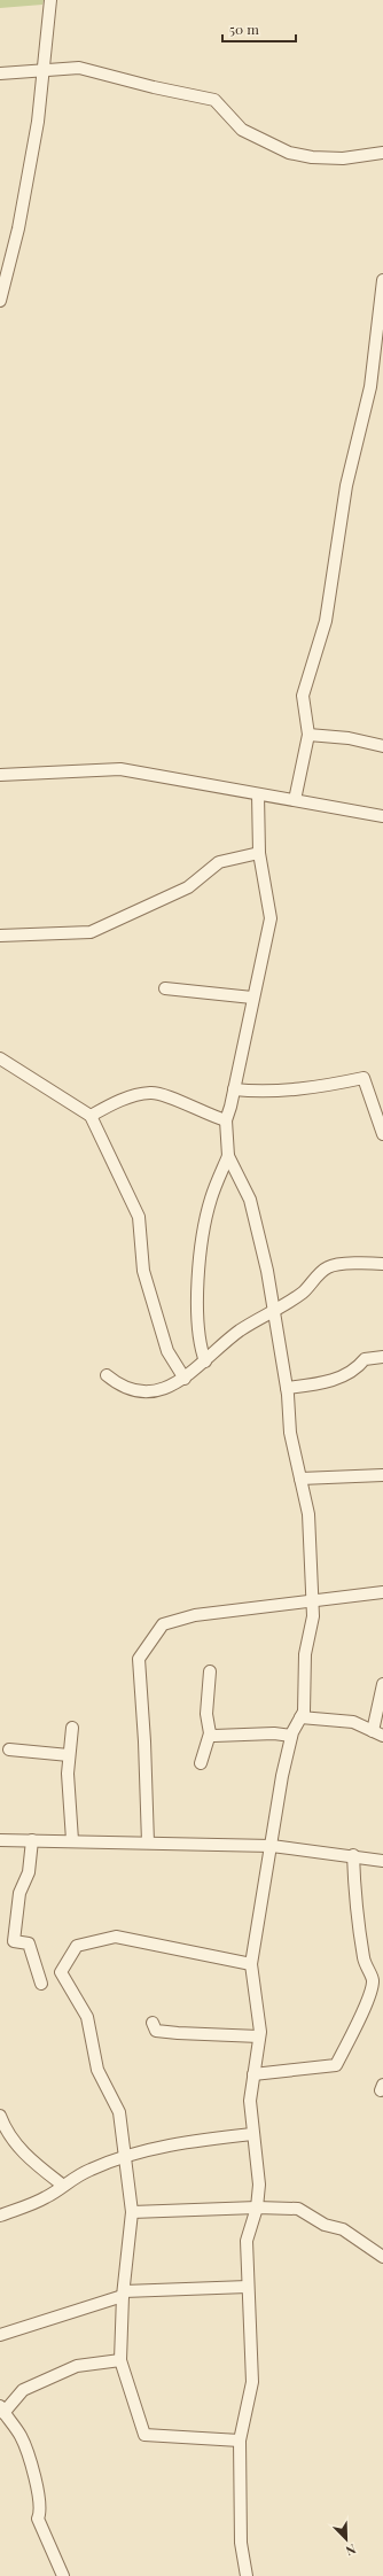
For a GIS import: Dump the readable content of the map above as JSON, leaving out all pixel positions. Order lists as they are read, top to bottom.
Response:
{
  "scale_bar": "50 m",
  "north": "bottom right"
}
